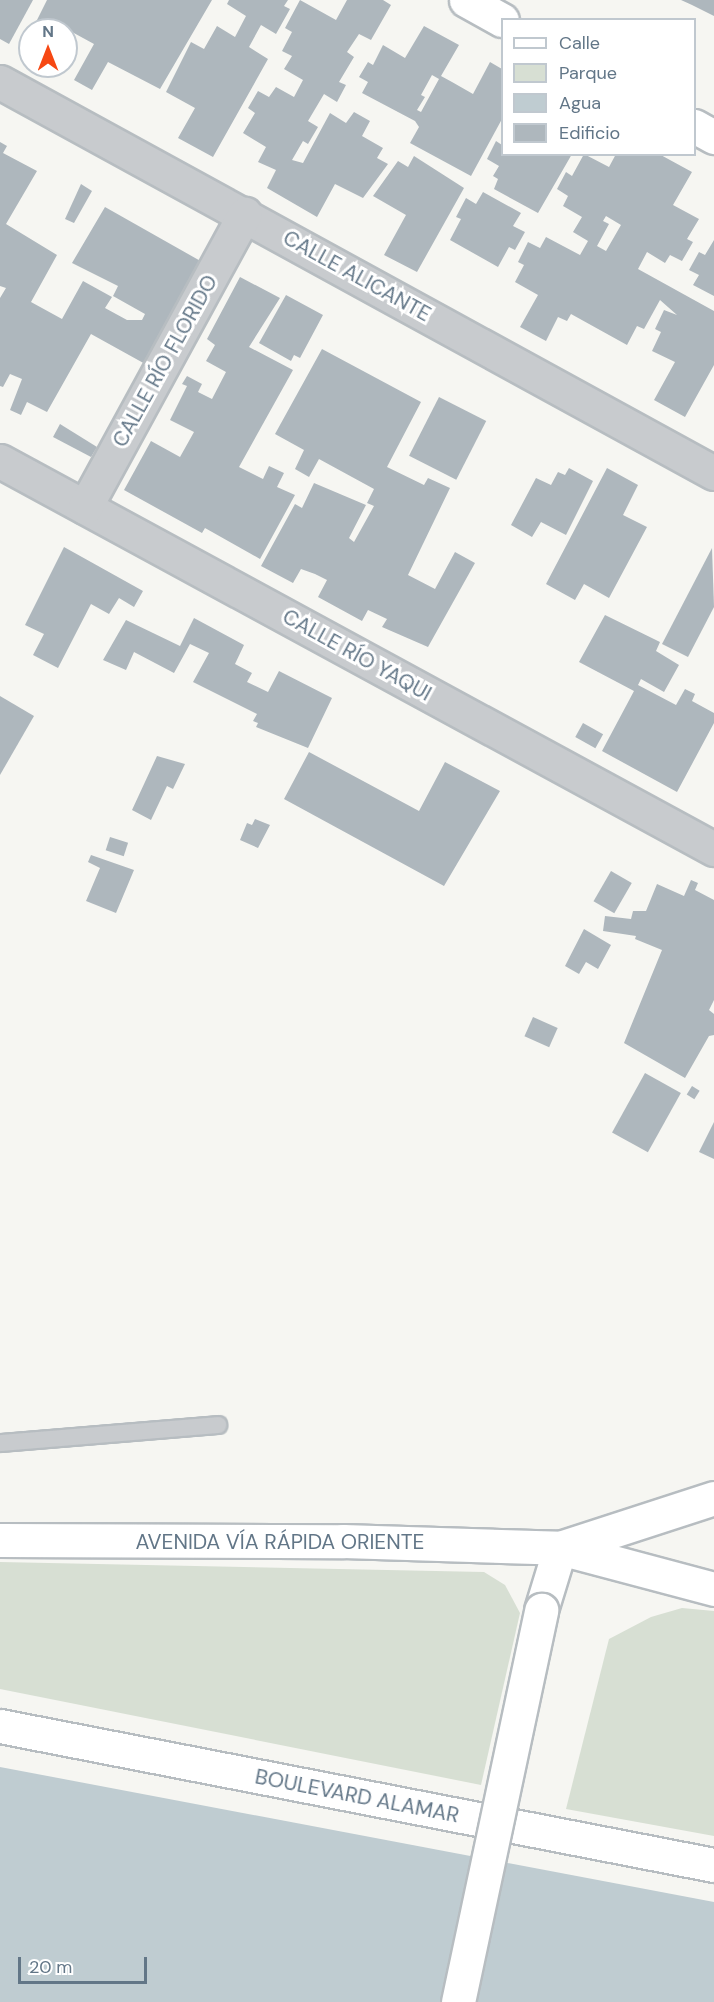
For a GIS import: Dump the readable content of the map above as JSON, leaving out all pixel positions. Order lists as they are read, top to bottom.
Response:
{
  "streets": {
    "main road": ["AVENIDA VÍA RÁPIDA ORIENTE", "BOULEVARD ALAMAR"],
    "street": ["CALLE ALICANTE", "CALLE RÍO FLORIDO", "CALLE RÍO YAQUI"]
  },
  "crossings": [
    ["CALLE ALICANTE", "CALLE RÍO FLORIDO"],
    ["CALLE RÍO FLORIDO", "CALLE RÍO YAQUI"]
  ],
  "legend": [
    "Calle",
    "Parque",
    "Agua",
    "Edificio"
  ],
  "scale_bar": "20 m",
  "north": "top"
}
